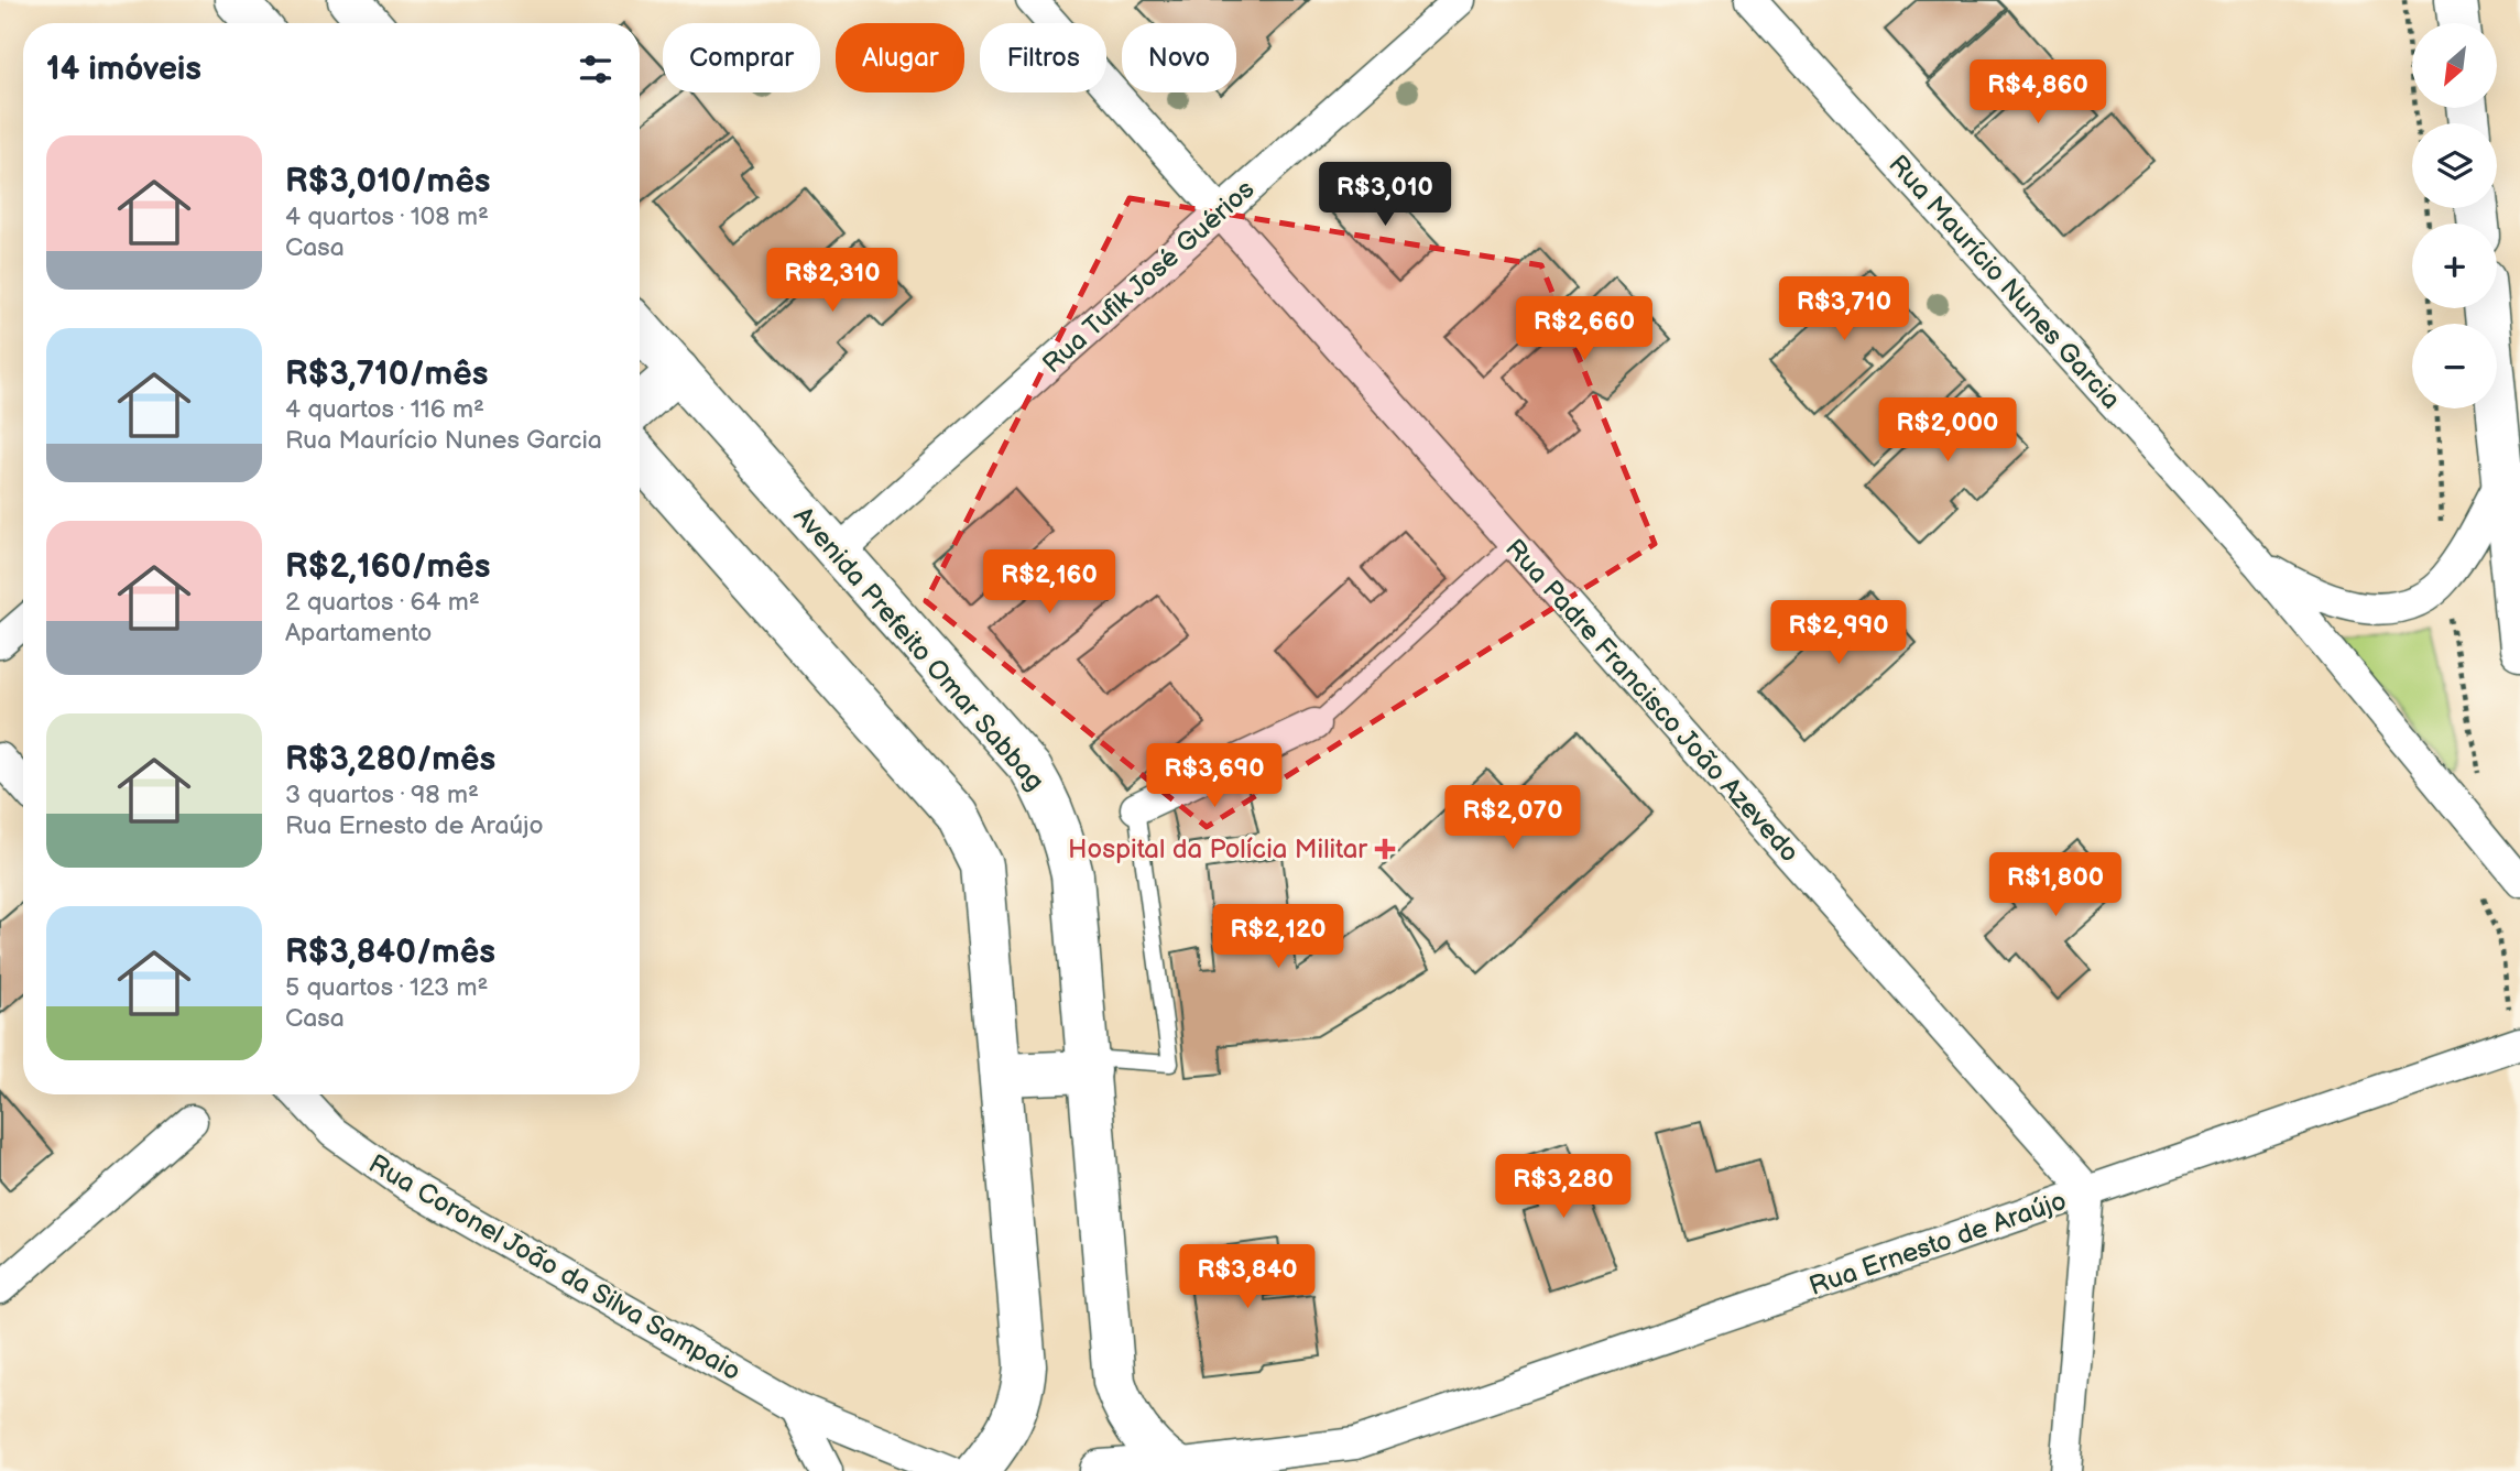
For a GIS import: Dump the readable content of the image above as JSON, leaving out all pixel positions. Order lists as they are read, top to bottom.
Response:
{
  "streets": {
    "main road": ["Avenida Prefeito Omar Sabbag"],
    "street": [
      "Rua Tufik José Guérios",
      "Rua Maurício Nunes Garcia",
      "Rua Padre Francisco João Azevedo",
      "Rua Ernesto de Araújo",
      "Rua Coronel João da Silva Sampaio"
    ]
  },
  "crossings": [
    ["Rua Tufik José Guérios", "Avenida Prefeito Omar Sabbag"],
    ["Rua Tufik José Guérios", "Rua Padre Francisco João Azevedo"],
    ["Avenida Prefeito Omar Sabbag", "Rua Ernesto de Araújo"],
    ["Rua Padre Francisco João Azevedo", "Rua Ernesto de Araújo"]
  ],
  "places": {
    "health": ["Hospital da Polícia Militar"]
  },
  "north": "bottom left",
  "page": {
    "map_buttons": ["+", "−"],
    "chip": [
      "Comprar",
      "Alugar",
      "Filtros",
      "Novo"
    ],
    "heading": "14 imóveis",
    "price": [
      "R$4,860",
      "R$3,010",
      "R$2,310",
      "R$3,710",
      "R$2,660",
      "R$2,000",
      "R$2,160",
      "R$2,990",
      "R$3,690",
      "R$2,070",
      "R$1,800",
      "R$2,120",
      "R$3,280",
      "R$3,840"
    ],
    "list": [
      {
        "name": "R$3,010/mês",
        "note": "4 quartos · 108 m² · Casa"
      },
      {
        "name": "R$3,710/mês",
        "note": "4 quartos · 116 m² · Rua Maurício Nunes Garcia"
      },
      {
        "name": "R$2,160/mês",
        "note": "2 quartos · 64 m² · Apartamento"
      },
      {
        "name": "R$3,280/mês",
        "note": "3 quartos · 98 m² · Rua Ernesto de Araújo"
      },
      {
        "name": "R$3,840/mês",
        "note": "5 quartos · 123 m² · Casa"
      }
    ]
  }
}
